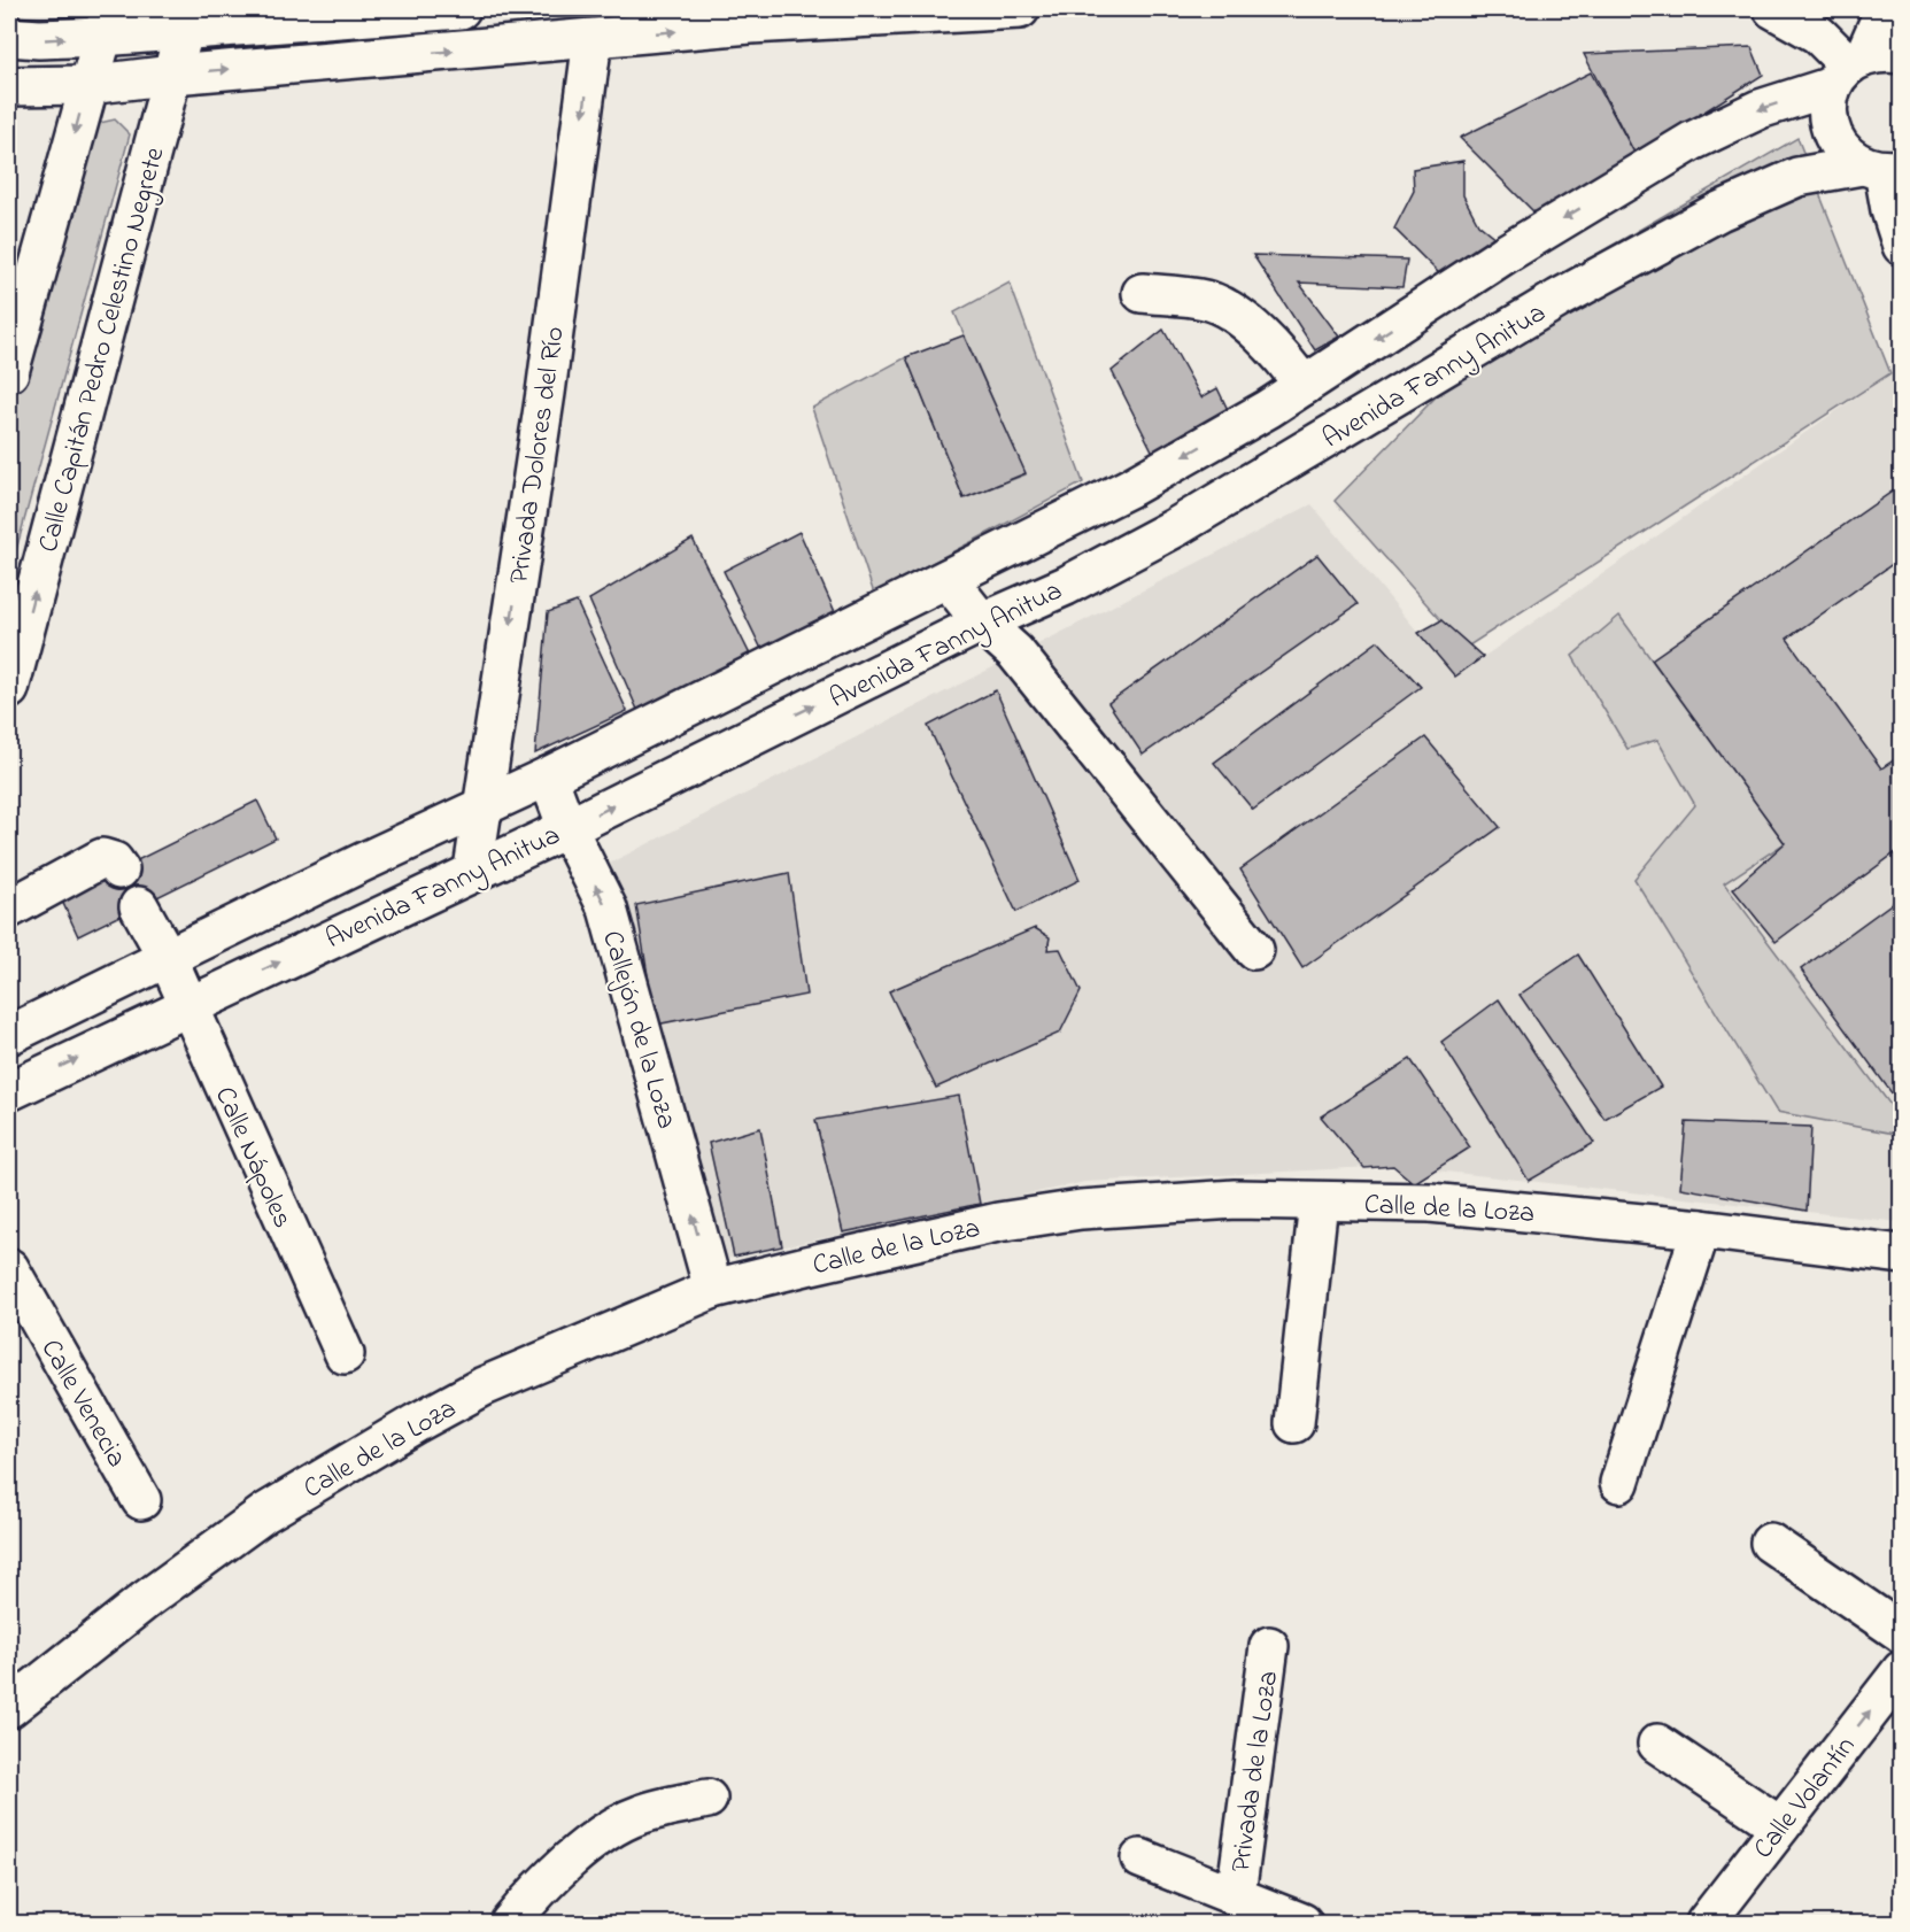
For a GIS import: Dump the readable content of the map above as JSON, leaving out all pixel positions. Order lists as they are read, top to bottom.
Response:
{
  "streets": {
    "street": [
      "Calle Capitán Pedro Celestino Negrete",
      "Avenida Fanny Anitua",
      "Privada Dolores del Río",
      "Callejón de la Loza",
      "Calle Nápoles",
      "Calle de la Loza",
      "Calle Venecia",
      "Privada de la Loza",
      "Calle Volantín"
    ]
  },
  "crossings": [
    ["Avenida Fanny Anitua", "Privada Dolores del Río"],
    ["Avenida Fanny Anitua", "Callejón de la Loza"],
    ["Avenida Fanny Anitua", "Calle Nápoles"],
    ["Callejón de la Loza", "Calle de la Loza"]
  ],
  "one_way": ["Privada Dolores del Río", "Callejón de la Loza", "Calle Volantín"]
}
